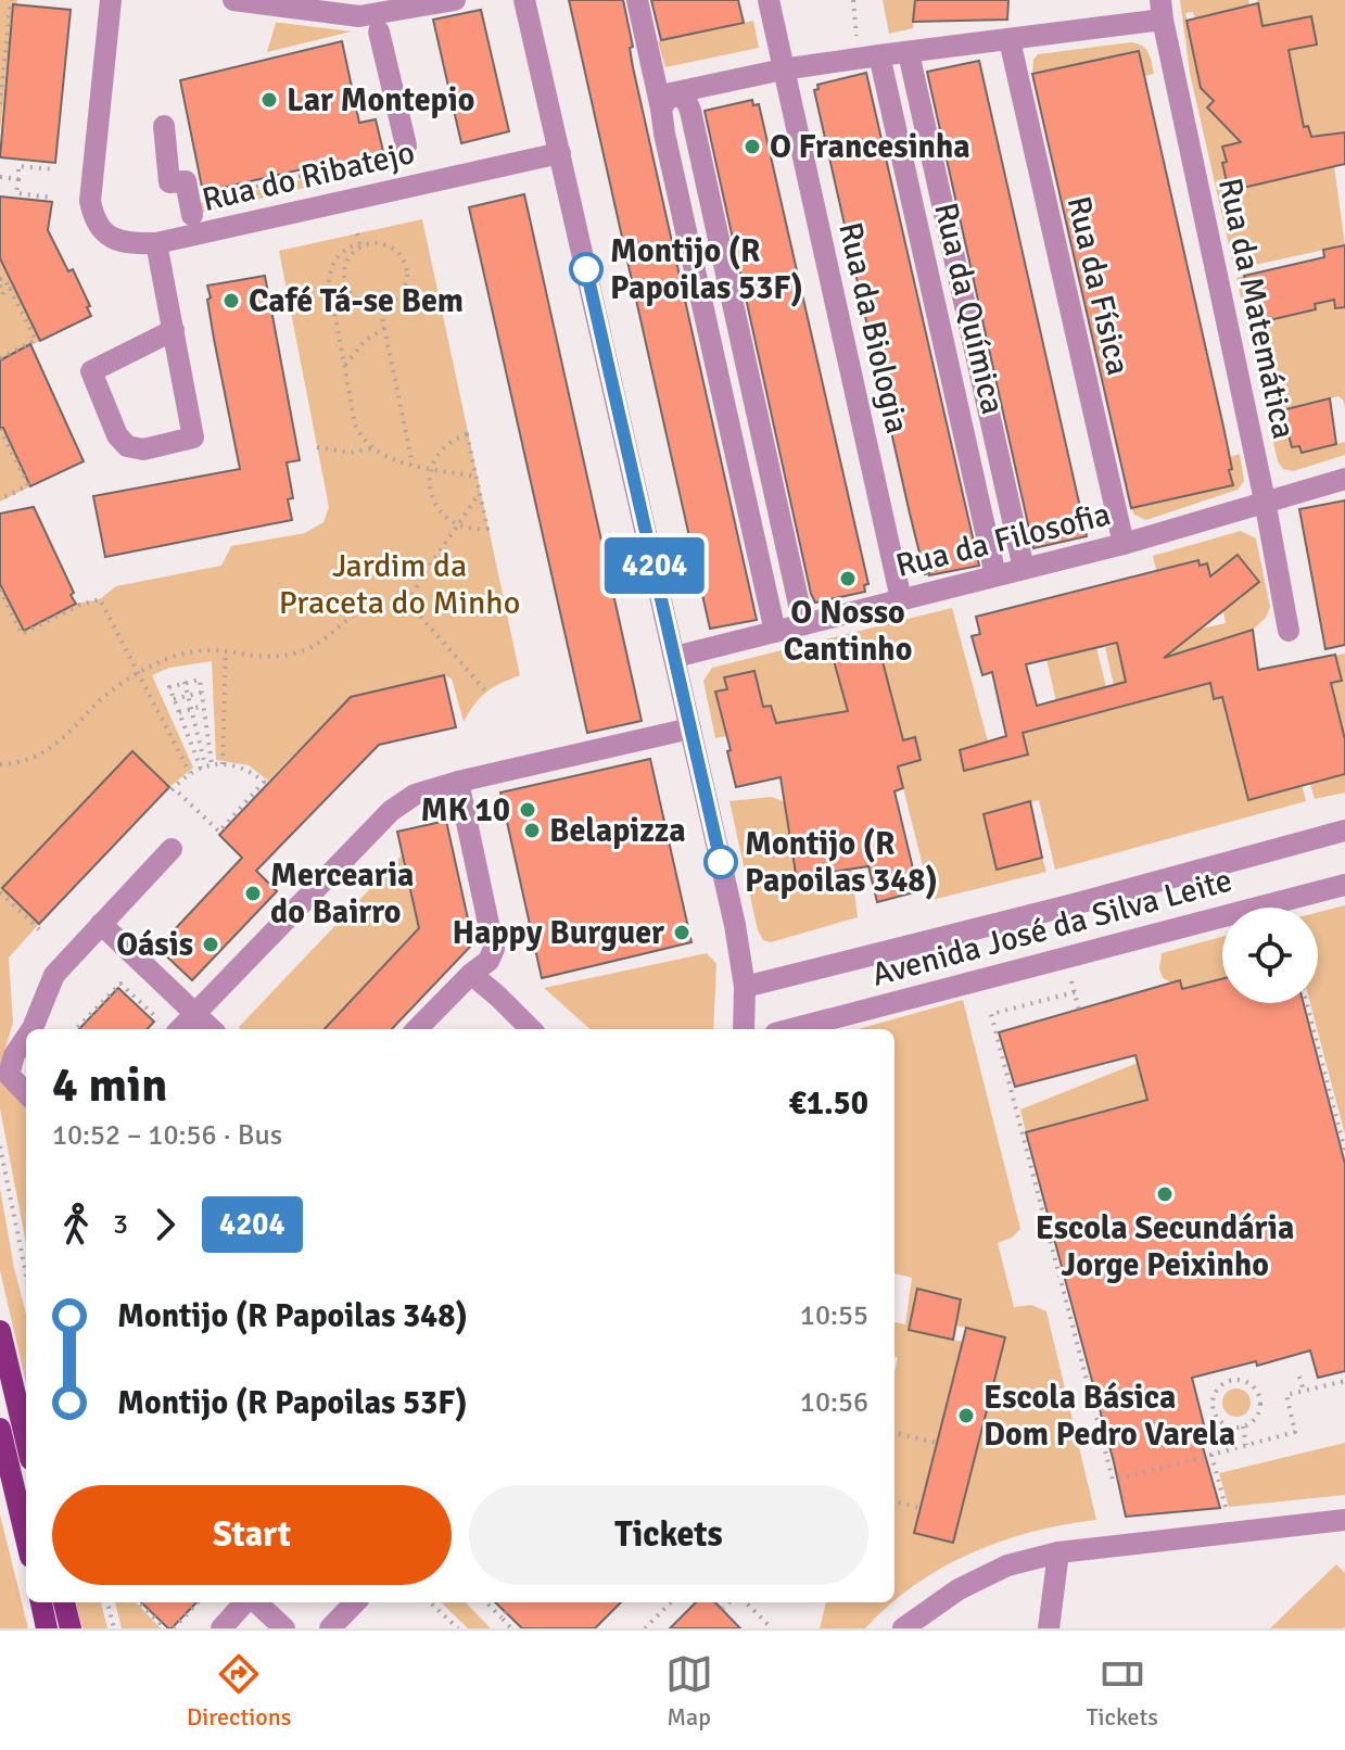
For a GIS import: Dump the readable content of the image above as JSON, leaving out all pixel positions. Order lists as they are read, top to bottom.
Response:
{
  "streets": {
    "street": [
      "Rua do Ribatejo",
      "Rua da Física",
      "Rua da Química",
      "Rua da Matemática",
      "Rua da Biologia",
      "Rua da Filosofia",
      "Avenida José da Silva Leite"
    ]
  },
  "crossings": [
    ["Rua da Física", "Rua da Filosofia"],
    ["Rua da Química", "Rua da Filosofia"],
    ["Rua da Matemática", "Rua da Filosofia"],
    ["Rua da Biologia", "Rua da Filosofia"]
  ],
  "parks": ["Jardim da Praceta do Minho"],
  "places": [
    "Lar Montepio",
    "O Francesinha",
    "Montijo (R Papoilas 53F)",
    "Café Tá-se Bem",
    "O Nosso Cantinho",
    "MK 10",
    "Belapizza",
    "Montijo (R Papoilas 348)",
    "Mercearia do Bairro",
    "Happy Burguer",
    "Oásis",
    "Escola Secundária Jorge Peixinho",
    "Escola Básica Dom Pedro Varela"
  ],
  "lines": ["bus line 4204"],
  "page": {
    "on_map": "4204",
    "heading": ["4 min", "10:52 – 10:56 · Bus", "€1.50"],
    "legs": ["3", "4204"],
    "list": [
      {
        "name": "Montijo (R Papoilas 348)",
        "value": "10:55"
      },
      {
        "name": "Montijo (R Papoilas 53F)",
        "value": "10:56"
      }
    ],
    "buttons": ["Start", "Tickets"],
    "tabs": ["Directions", "Map", "Tickets"]
  }
}
